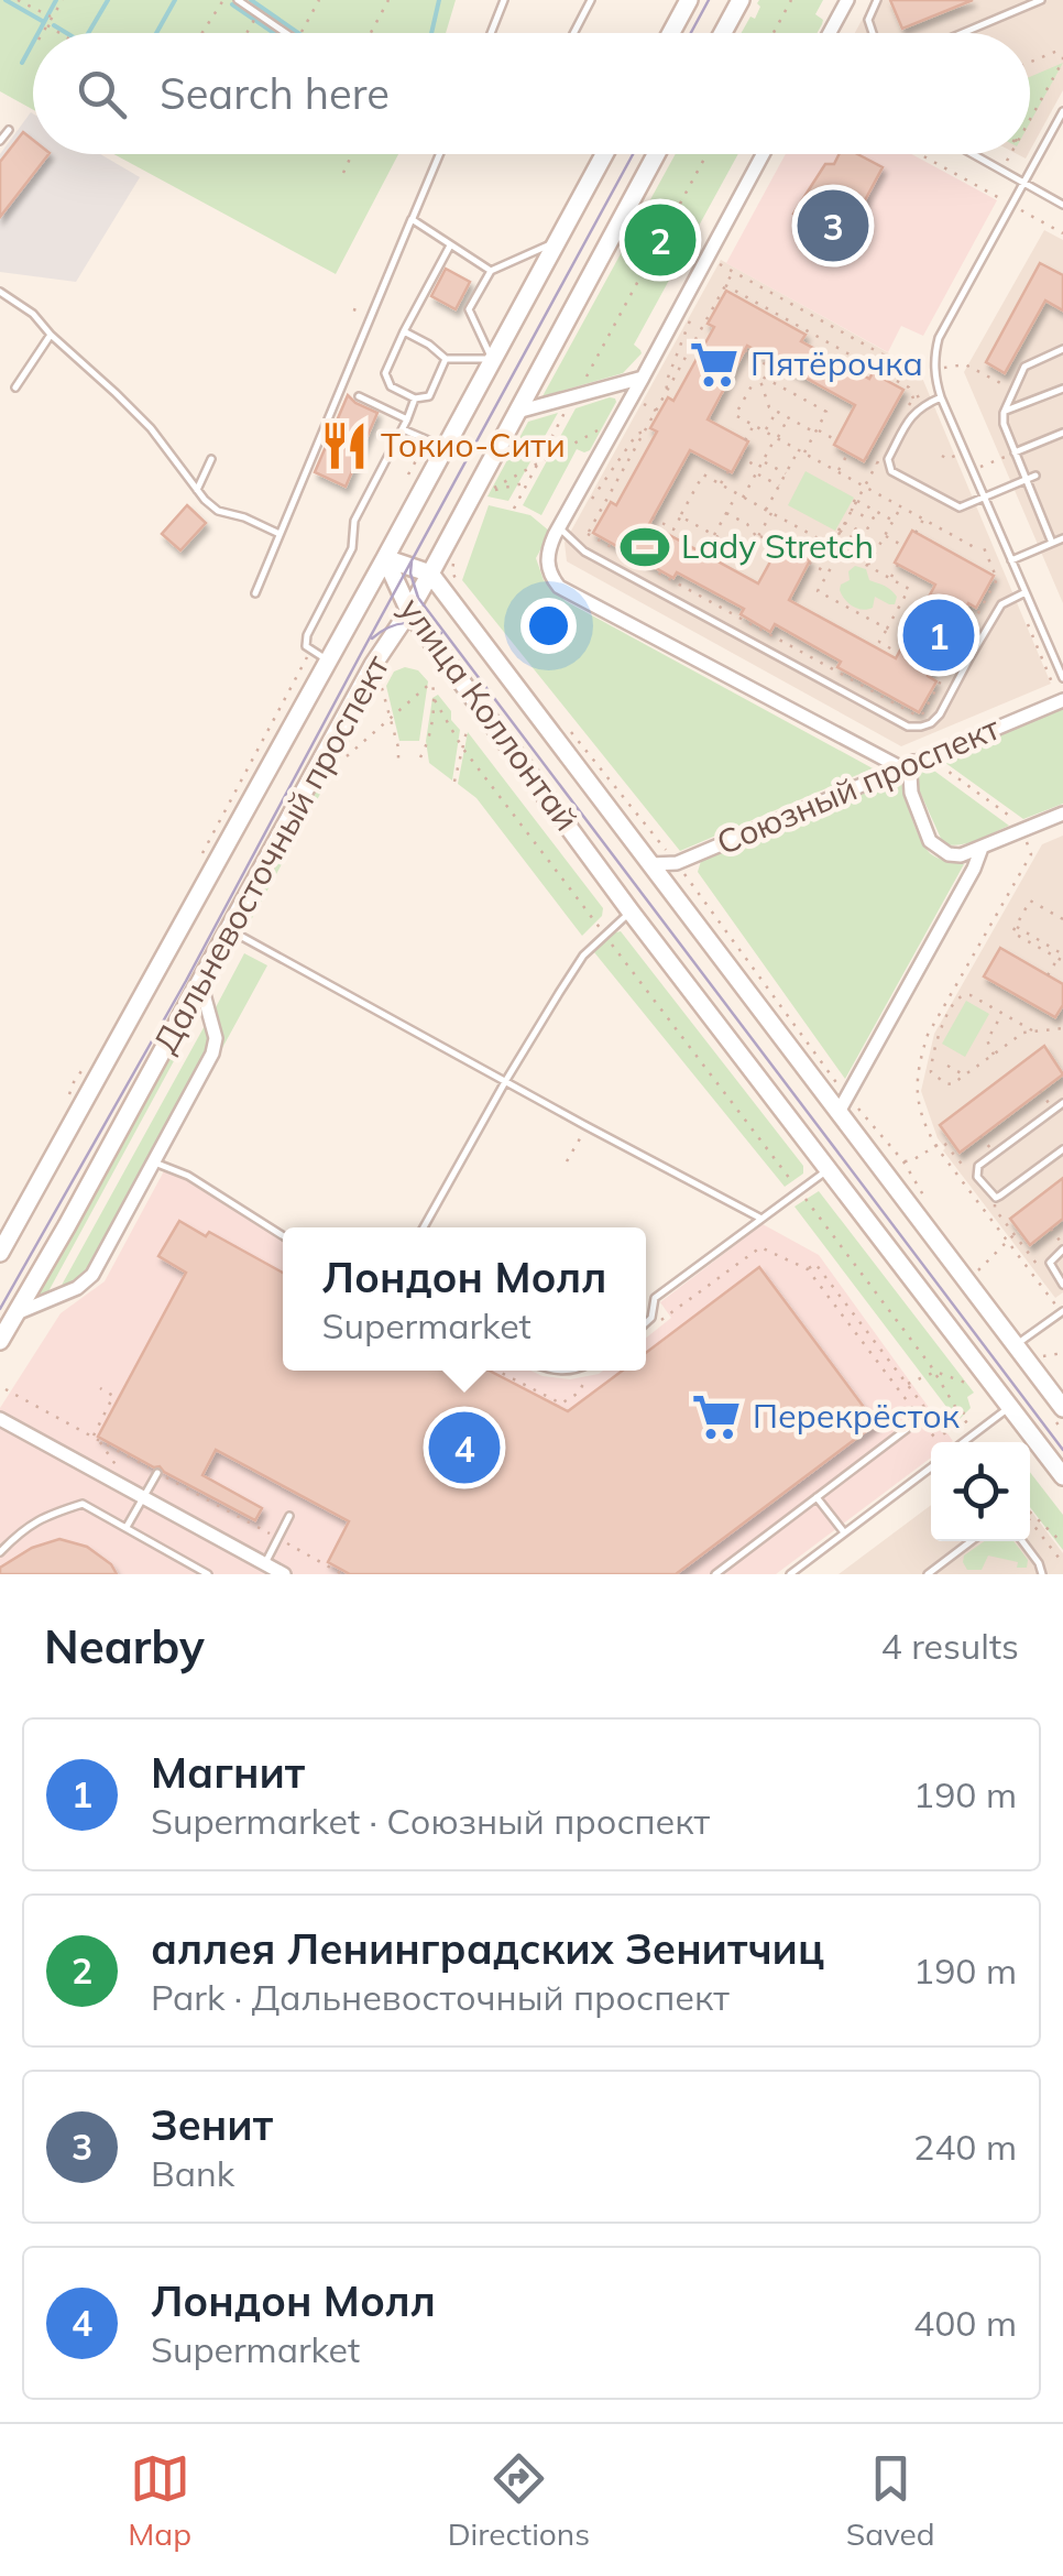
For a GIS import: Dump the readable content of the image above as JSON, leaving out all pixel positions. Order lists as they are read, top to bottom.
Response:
{
  "streets": {
    "main road": ["улица Коллонтай", "Дальневосточный проспект"],
    "street": ["Союзный проспект"]
  },
  "crossings": [
    ["улица Коллонтай", "Союзный проспект"],
    ["улица Коллонтай", "Дальневосточный проспект"]
  ],
  "places": {
    "supermarket": ["Пятёрочка", "Перекрёсток"],
    "restaurant": ["Токио-Сити"],
    "sports": ["Lady Stretch"]
  },
  "page": {
    "search": "Search here",
    "pins": [
      "3",
      "2",
      "1",
      "4"
    ],
    "popup": ["Лондон Молл", "Supermarket"],
    "heading": ["Nearby", "4 results"],
    "list": [
      {
        "mark": "1",
        "name": "Магнит",
        "note": "Supermarket · Союзный проспект",
        "value": "190 m"
      },
      {
        "mark": "2",
        "name": "аллея Ленинградских Зенитчиц",
        "note": "Park · Дальневосточный проспект",
        "value": "190 m"
      },
      {
        "mark": "3",
        "name": "Зенит",
        "note": "Bank",
        "value": "240 m"
      },
      {
        "mark": "4",
        "name": "Лондон Молл",
        "note": "Supermarket",
        "value": "400 m"
      }
    ],
    "nav": ["Map", "Directions", "Saved"]
  }
}
